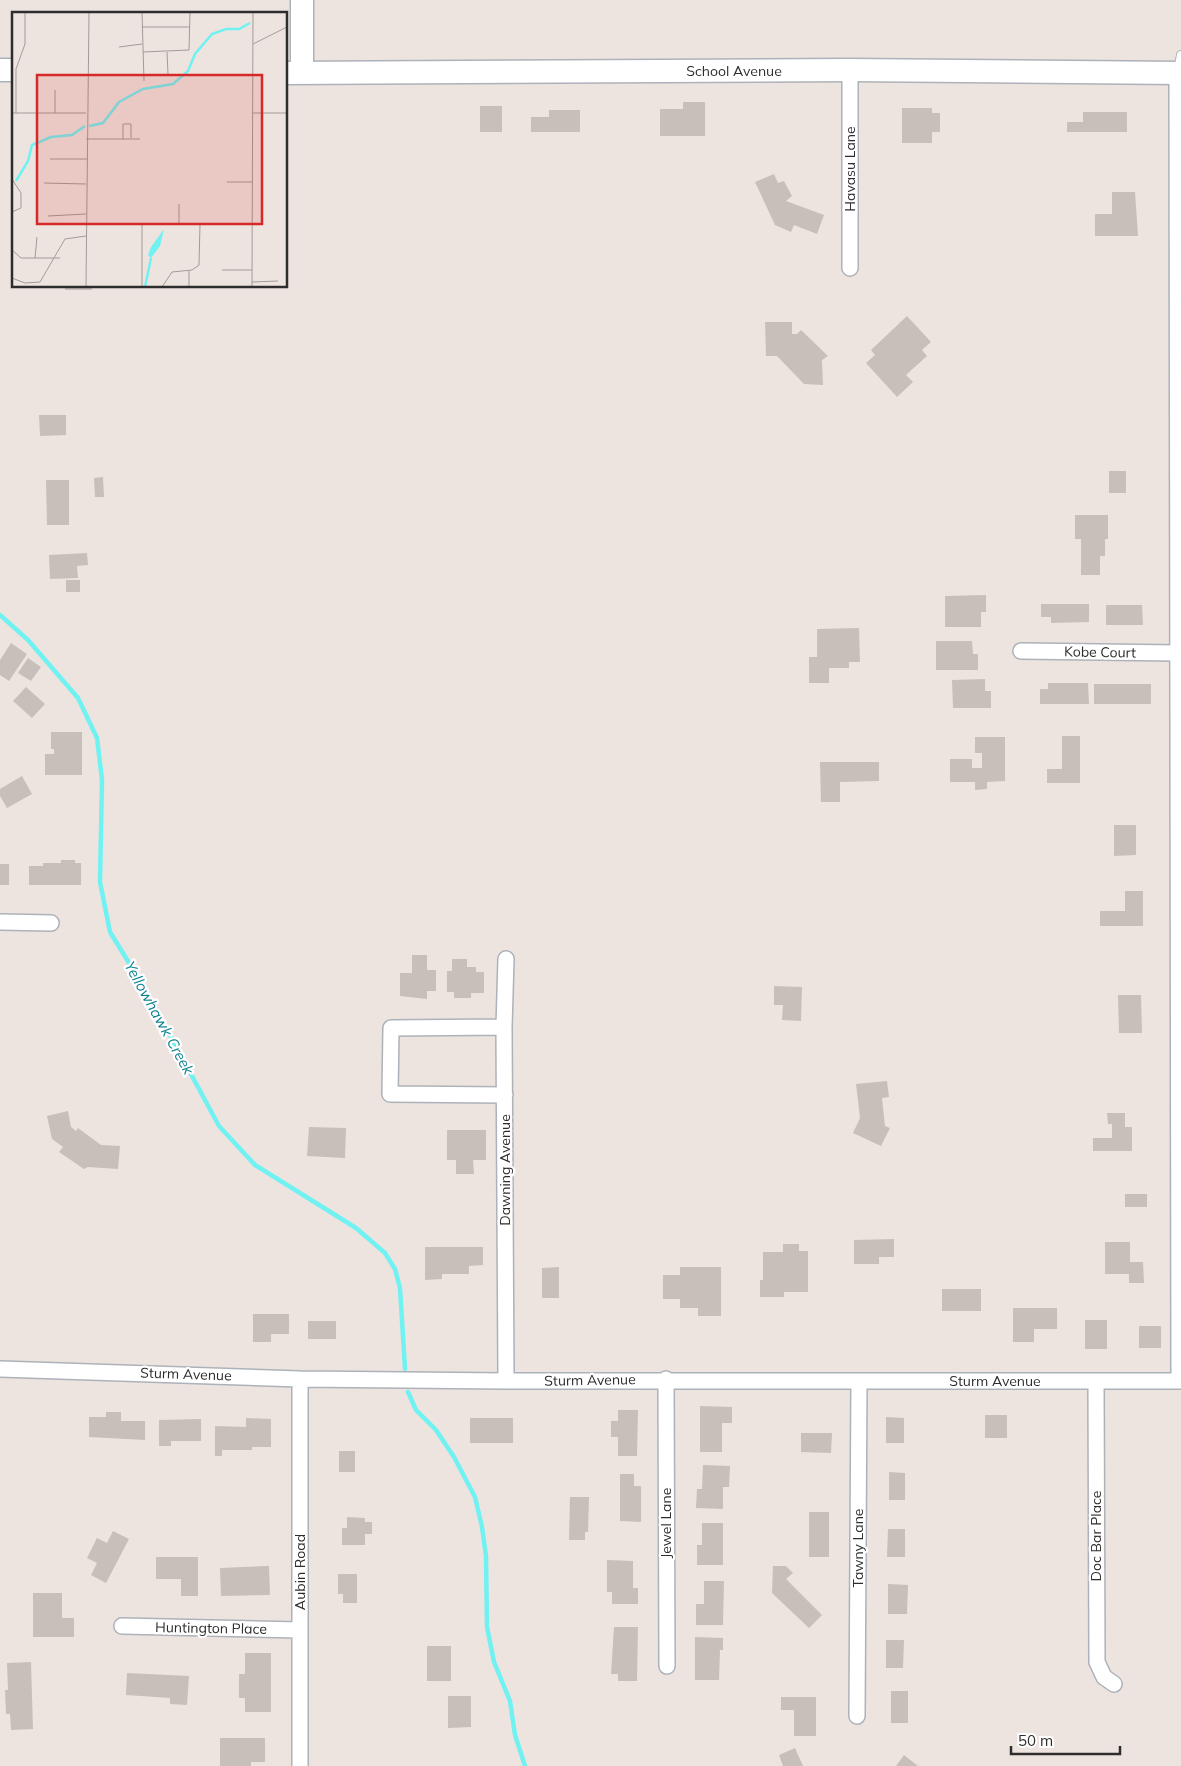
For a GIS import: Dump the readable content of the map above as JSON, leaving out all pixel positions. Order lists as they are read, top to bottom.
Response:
{
  "streets": {
    "main road": ["School Avenue"],
    "street": [
      "Havasu Lane",
      "Kobe Court",
      "Dawning Avenue",
      "Sturm Avenue",
      "Jewel Lane",
      "Doc Bar Place",
      "Tawny Lane",
      "Aubin Road",
      "Huntington Place"
    ]
  },
  "crossings": [
    ["School Avenue", "Havasu Lane"],
    ["Dawning Avenue", "Sturm Avenue"],
    ["Sturm Avenue", "Jewel Lane"],
    ["Sturm Avenue", "Doc Bar Place"],
    ["Sturm Avenue", "Tawny Lane"],
    ["Sturm Avenue", "Aubin Road"],
    ["Aubin Road", "Huntington Place"]
  ],
  "water": ["Yellowhawk Creek"],
  "scale_bar": "50 m"
}
